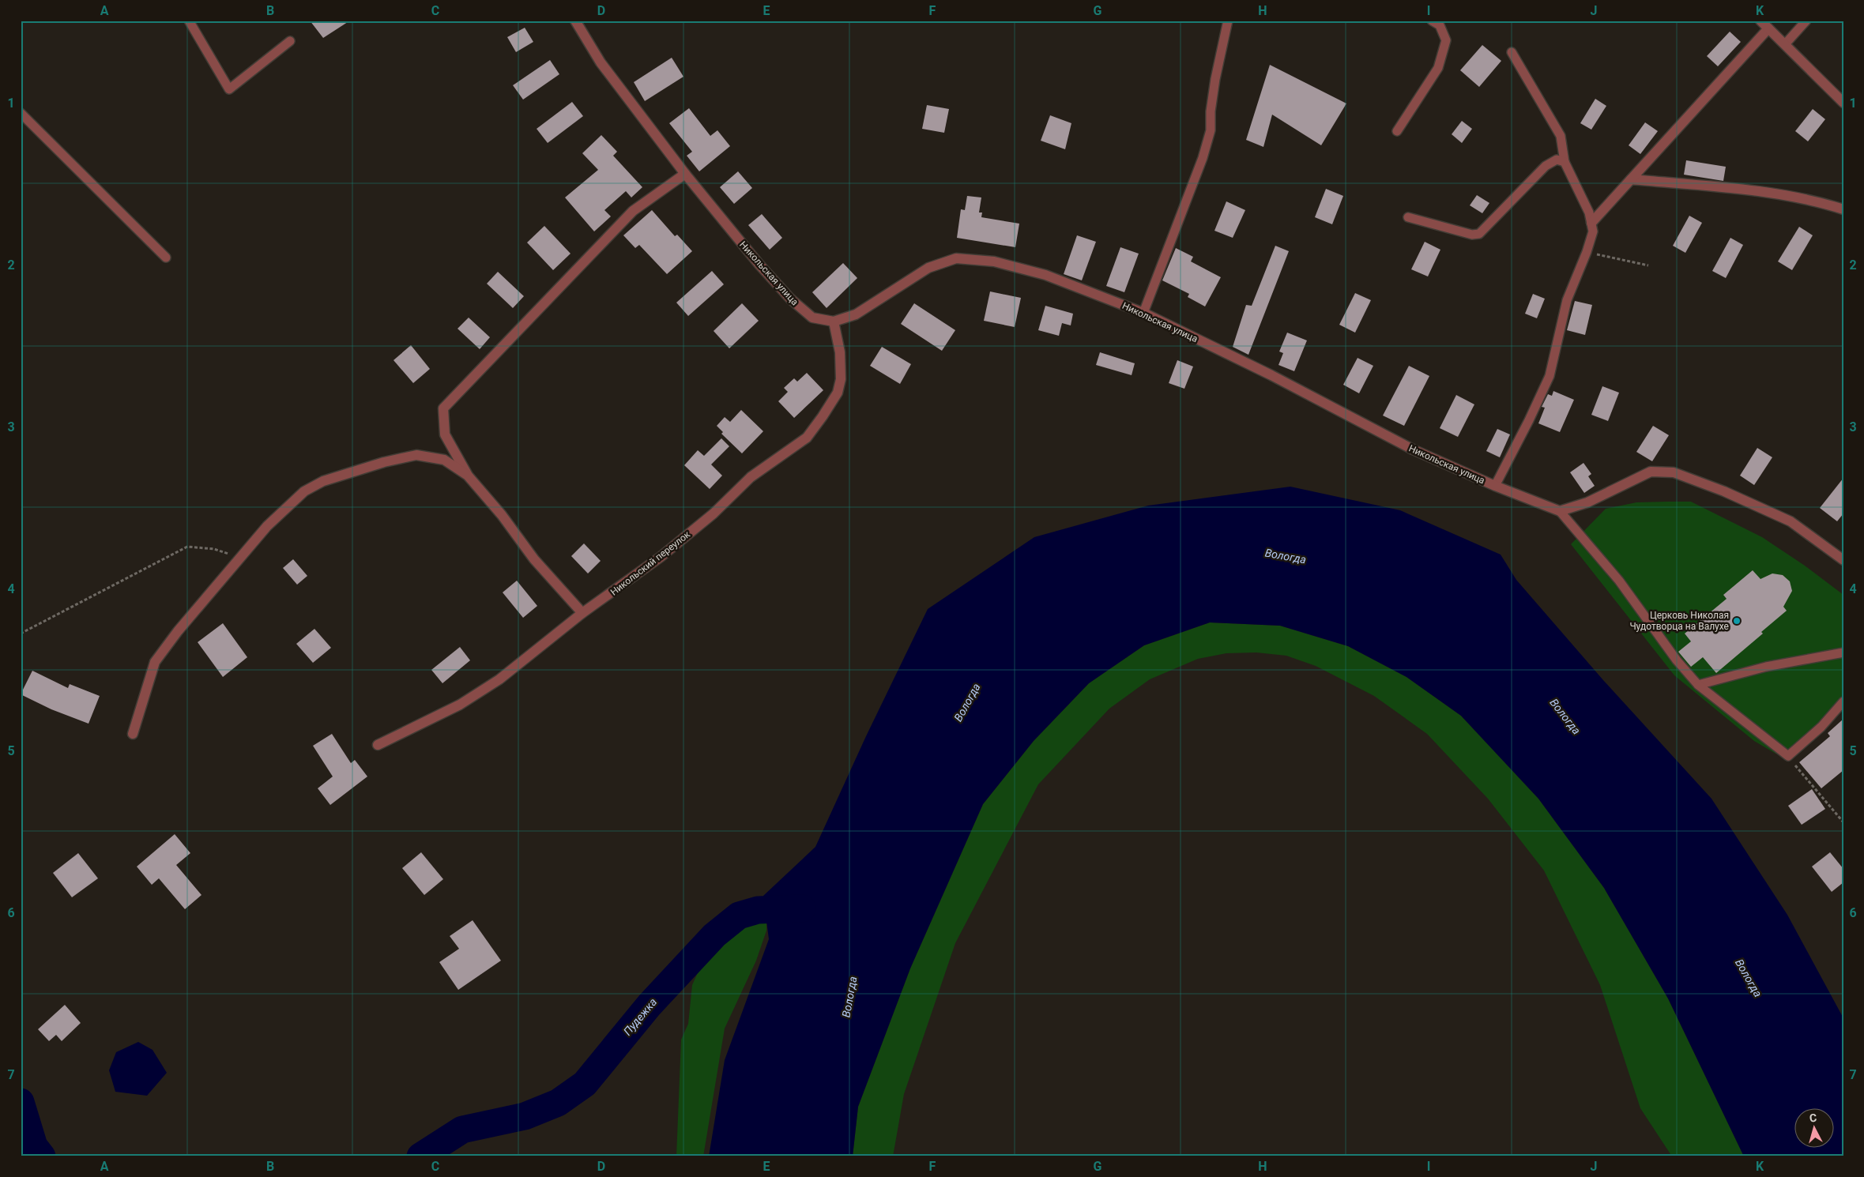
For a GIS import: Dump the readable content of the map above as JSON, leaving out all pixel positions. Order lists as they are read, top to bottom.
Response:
{
  "streets": {
    "street": ["Никольская улица", "Никольский переулок"]
  },
  "crossings": [
    ["Никольская улица", "Никольский переулок"]
  ],
  "water": ["Вологда", "Пудежка"],
  "places": ["Церковь Николая Чудотворца на Валухе"],
  "north": "top",
  "grid": {
    "columns": [
      "A",
      "B",
      "C",
      "D",
      "E",
      "F",
      "G",
      "H",
      "I",
      "J",
      "K"
    ],
    "rows": [
      "1",
      "2",
      "3",
      "4",
      "5",
      "6",
      "7"
    ]
  }
}
